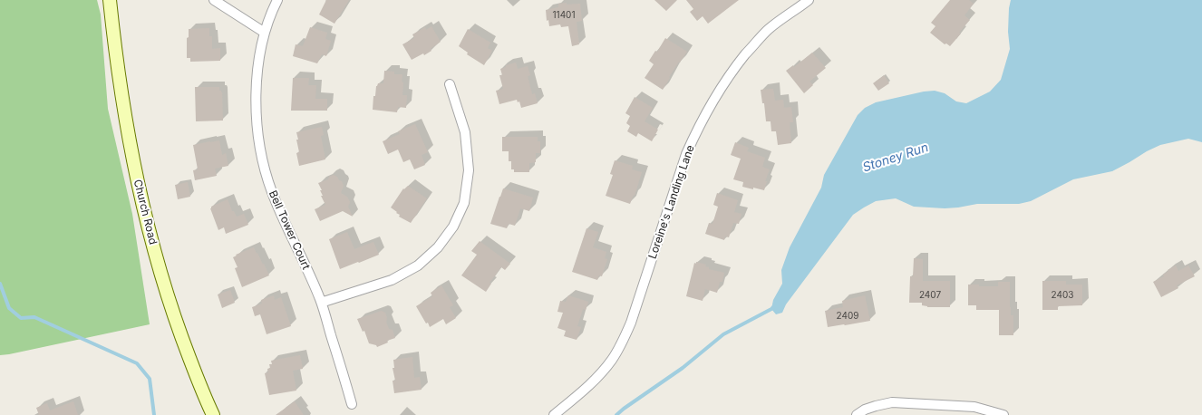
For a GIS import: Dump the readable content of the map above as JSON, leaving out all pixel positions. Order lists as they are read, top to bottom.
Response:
{
  "streets": {
    "main road": ["Church Road"],
    "street": ["Loreine's Landing Lane", "Bell Tower Court"]
  },
  "water": ["Stoney Run"],
  "house_numbers": [
    "11401",
    "2407",
    "2403",
    "2409"
  ]
}
